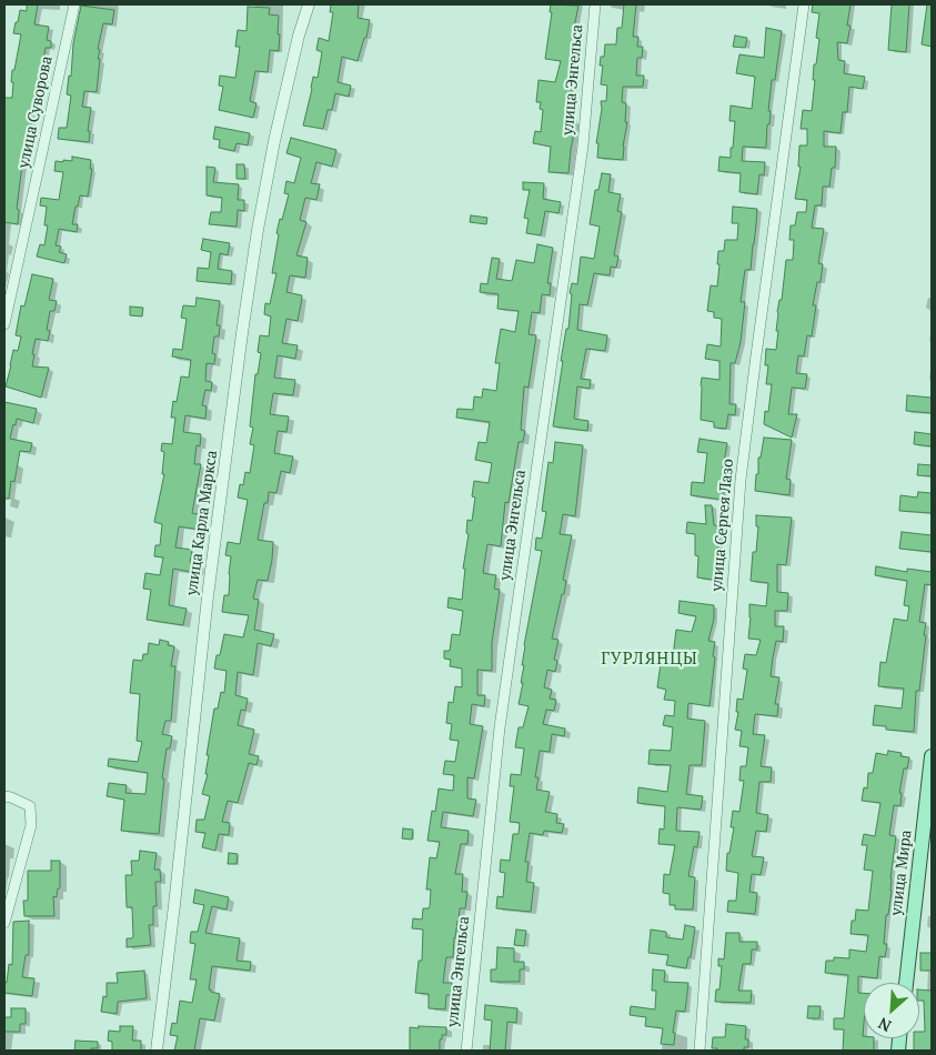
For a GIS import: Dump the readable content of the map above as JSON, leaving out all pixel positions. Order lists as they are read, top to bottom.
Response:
{
  "streets": {
    "main road": ["улица Мира"],
    "street": [
      "улица Энгельса",
      "улица Суворова",
      "улица Карла Маркса",
      "улица Сергея Лазо"
    ]
  },
  "districts": ["ГУРЛЯНЦЫ"],
  "north": "bottom left"
}
